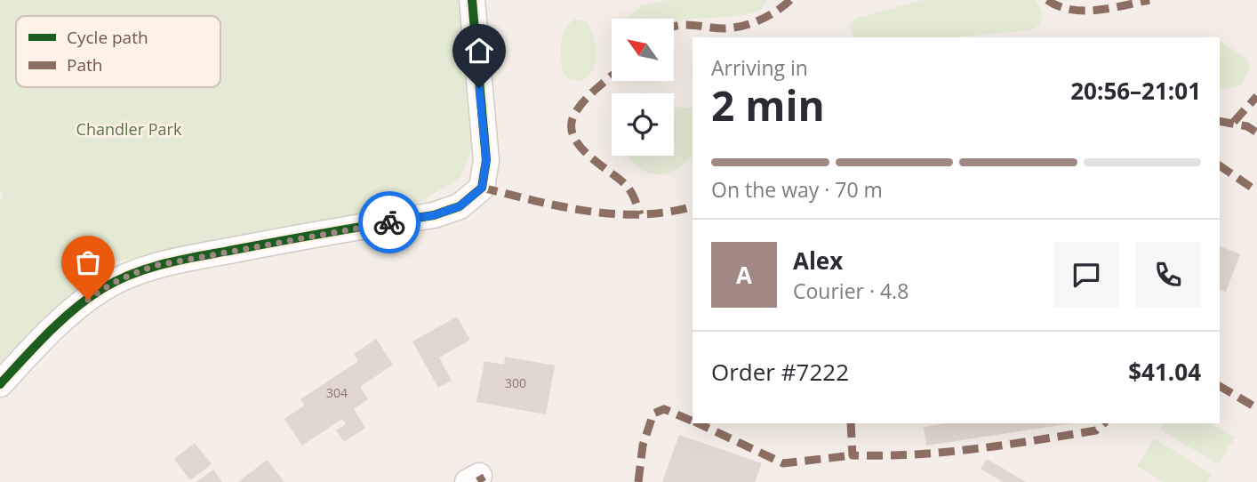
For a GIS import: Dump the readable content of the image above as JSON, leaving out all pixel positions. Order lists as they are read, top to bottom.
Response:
{
  "parks": ["Chandler Park"],
  "house_numbers": ["300", "304"],
  "legend": ["Cycle path", "Path"],
  "north": "top left",
  "page": {
    "heading": ["2 min", "Arriving in", "20:56–21:01"],
    "panel": [
      "Alex",
      "Courier · 4.8",
      "Order #7222",
      "$41.04"
    ],
    "bar": "On the way · 70 m",
    "round": "A"
  }
}
